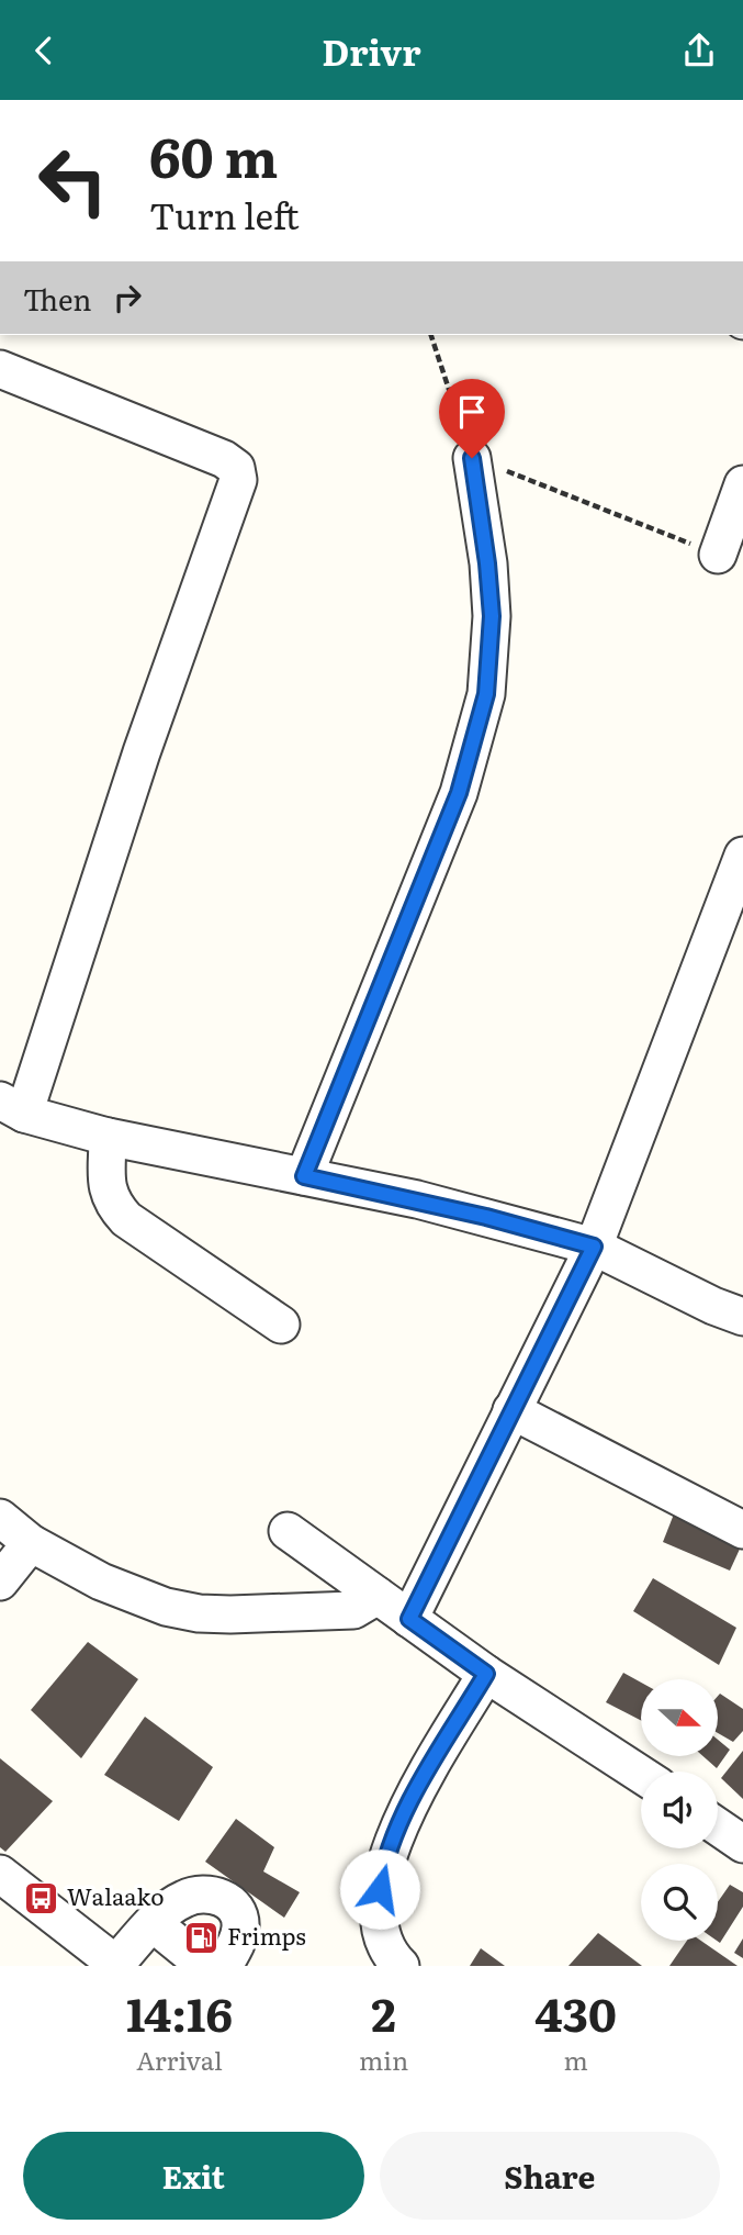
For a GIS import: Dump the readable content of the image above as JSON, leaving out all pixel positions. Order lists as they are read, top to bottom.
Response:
{
  "places": {
    "bus stop": ["Walaako"],
    "fuel station": ["Frimps"]
  },
  "north": "right",
  "page": {
    "header": "Drivr",
    "turn": ["60 m", "Turn left"],
    "then": "Then",
    "eta": [
      "14:16",
      "Arrival",
      "2",
      "min",
      "430",
      "m"
    ],
    "buttons": ["Exit", "Share"]
  }
}
